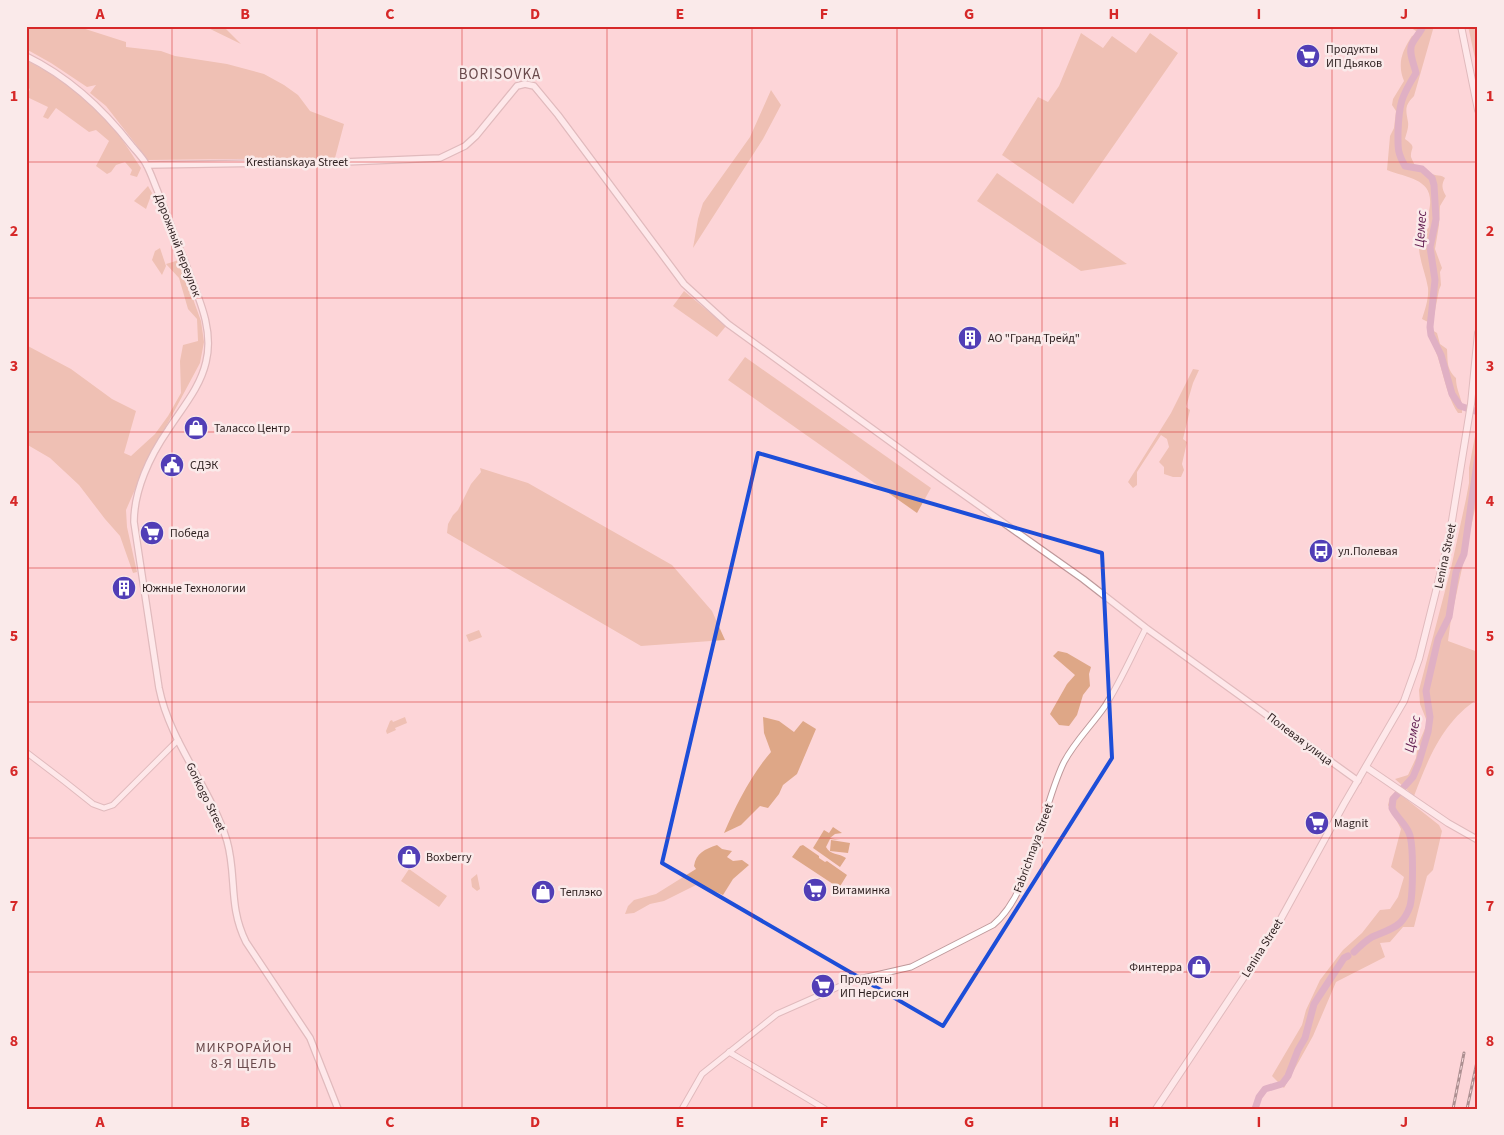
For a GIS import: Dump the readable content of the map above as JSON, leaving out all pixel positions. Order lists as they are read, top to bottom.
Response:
{
  "streets": {
    "main road": [
      "Krestianskaya Street",
      "Дорожный переулок",
      "Lenina Street",
      "Полевая улица",
      "Gorkogo Street"
    ],
    "street": ["Fabrichnaya Street"]
  },
  "crossings": [
    ["Krestianskaya Street", "Дорожный переулок"],
    ["Krestianskaya Street", "Полевая улица"],
    ["Дорожный переулок", "Gorkogo Street"],
    ["Lenina Street", "Полевая улица"],
    ["Полевая улица", "Fabrichnaya Street"]
  ],
  "districts": ["BORISOVKA", "МИКРОРАЙОН 8-Я ЩЕЛЬ"],
  "water": ["Цемес"],
  "places": {
    "supermarket": [
      "Продукты ИП Дьяков",
      "Победа",
      "Magnit",
      "Витаминка",
      "Продукты ИП Нерсисян"
    ],
    "building": ["АО \"Гранд Трейд\"", "Южные Технологии"],
    "shop": [
      "Талассо Центр",
      "Boxberry",
      "Теплэко",
      "Финтерра"
    ],
    "public building": ["СДЭК"],
    "bus stop": ["ул.Полевая"]
  },
  "grid": {
    "columns": [
      "A",
      "B",
      "C",
      "D",
      "E",
      "F",
      "G",
      "H",
      "I",
      "J"
    ],
    "rows": [
      "1",
      "2",
      "3",
      "4",
      "5",
      "6",
      "7",
      "8"
    ]
  }
}
